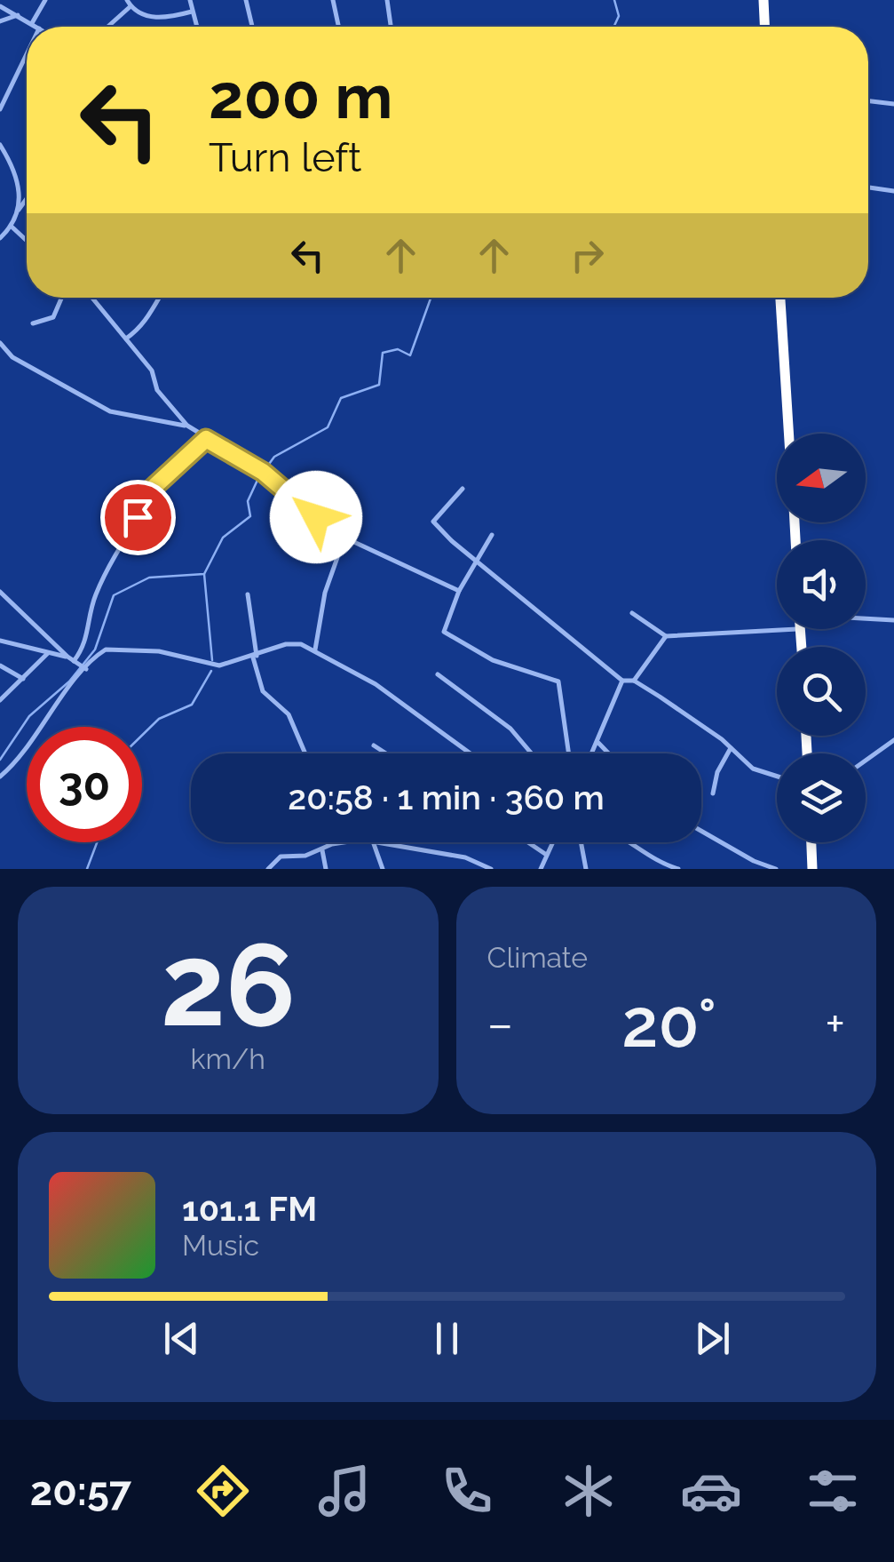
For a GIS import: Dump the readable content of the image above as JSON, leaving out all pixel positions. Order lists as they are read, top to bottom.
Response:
{
  "north": "left",
  "page": {
    "turn": ["200 m", "Turn left"],
    "limit": "30",
    "trip": "20:58 · 1 min · 360 m",
    "tile": [
      ["26", "km/h"],
      "Climate"
    ],
    "heat": ["−", "20°", "+"],
    "song": ["101.1 FM", "Music"],
    "tabs": "20:57"
  }
}
